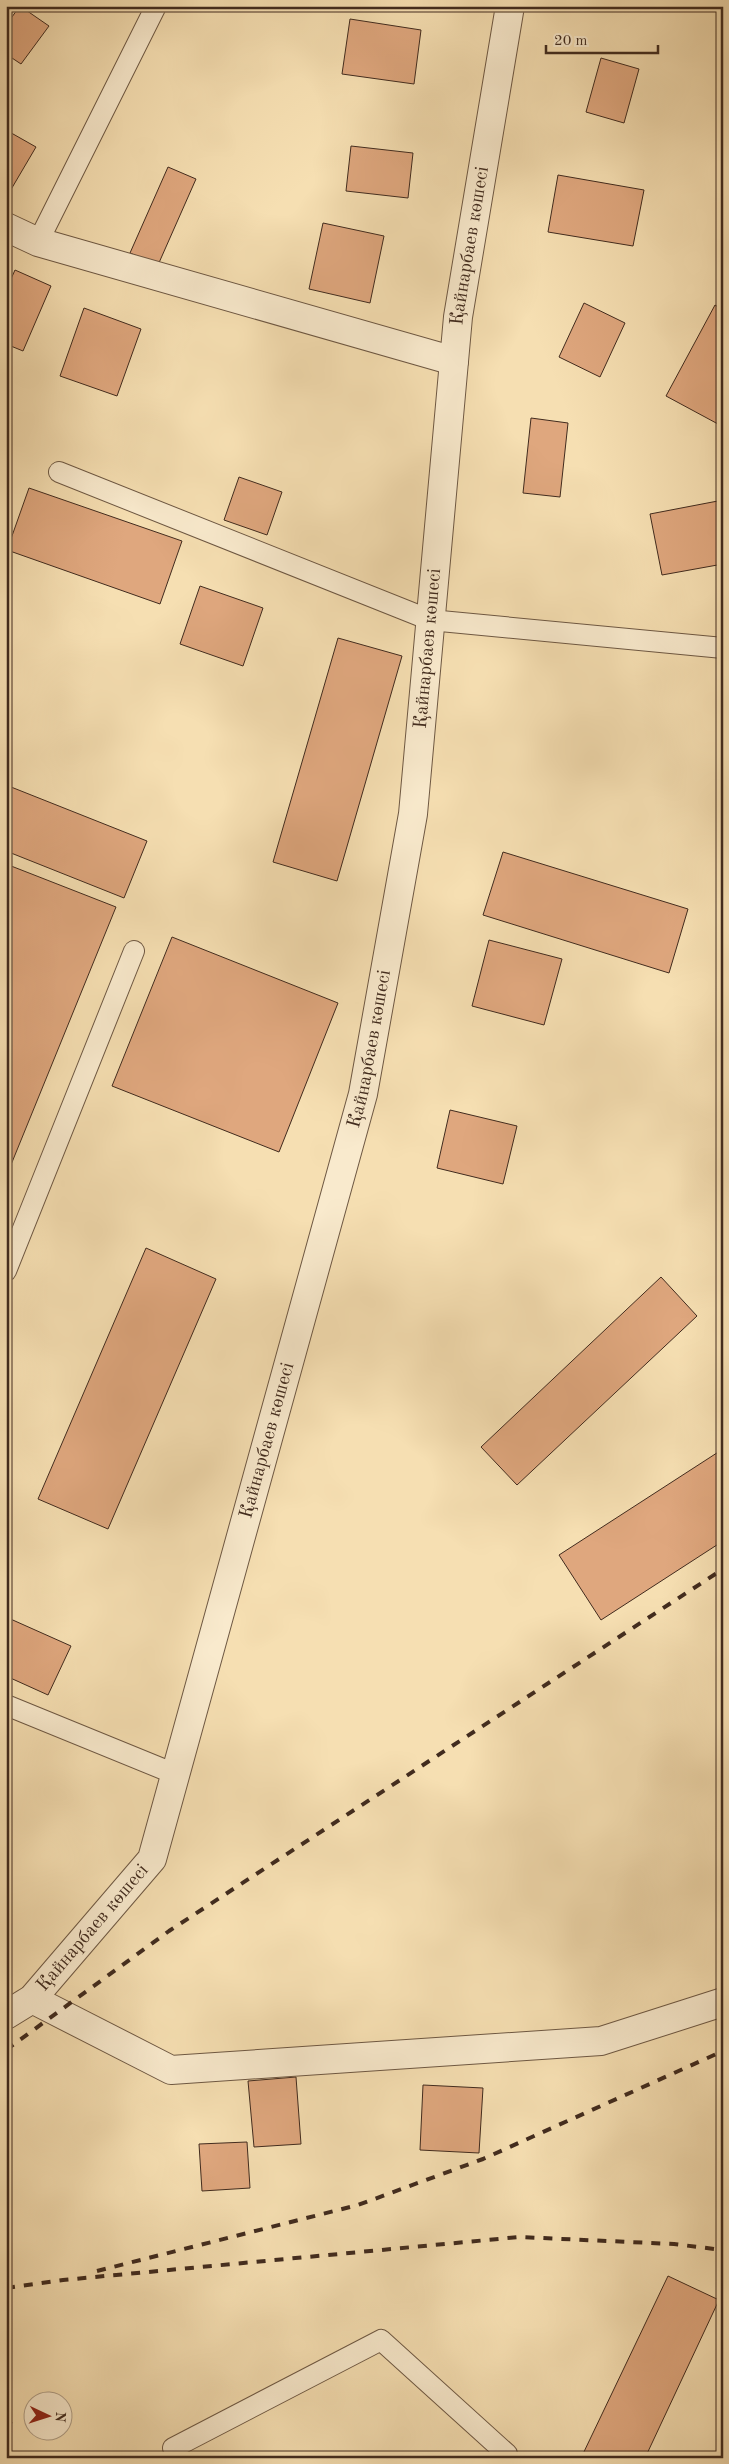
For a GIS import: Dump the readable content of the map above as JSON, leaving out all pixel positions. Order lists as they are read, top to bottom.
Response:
{
  "streets": {
    "street": ["Қайнарбаев көшесі"]
  },
  "scale_bar": "20 m",
  "north": "right"
}
